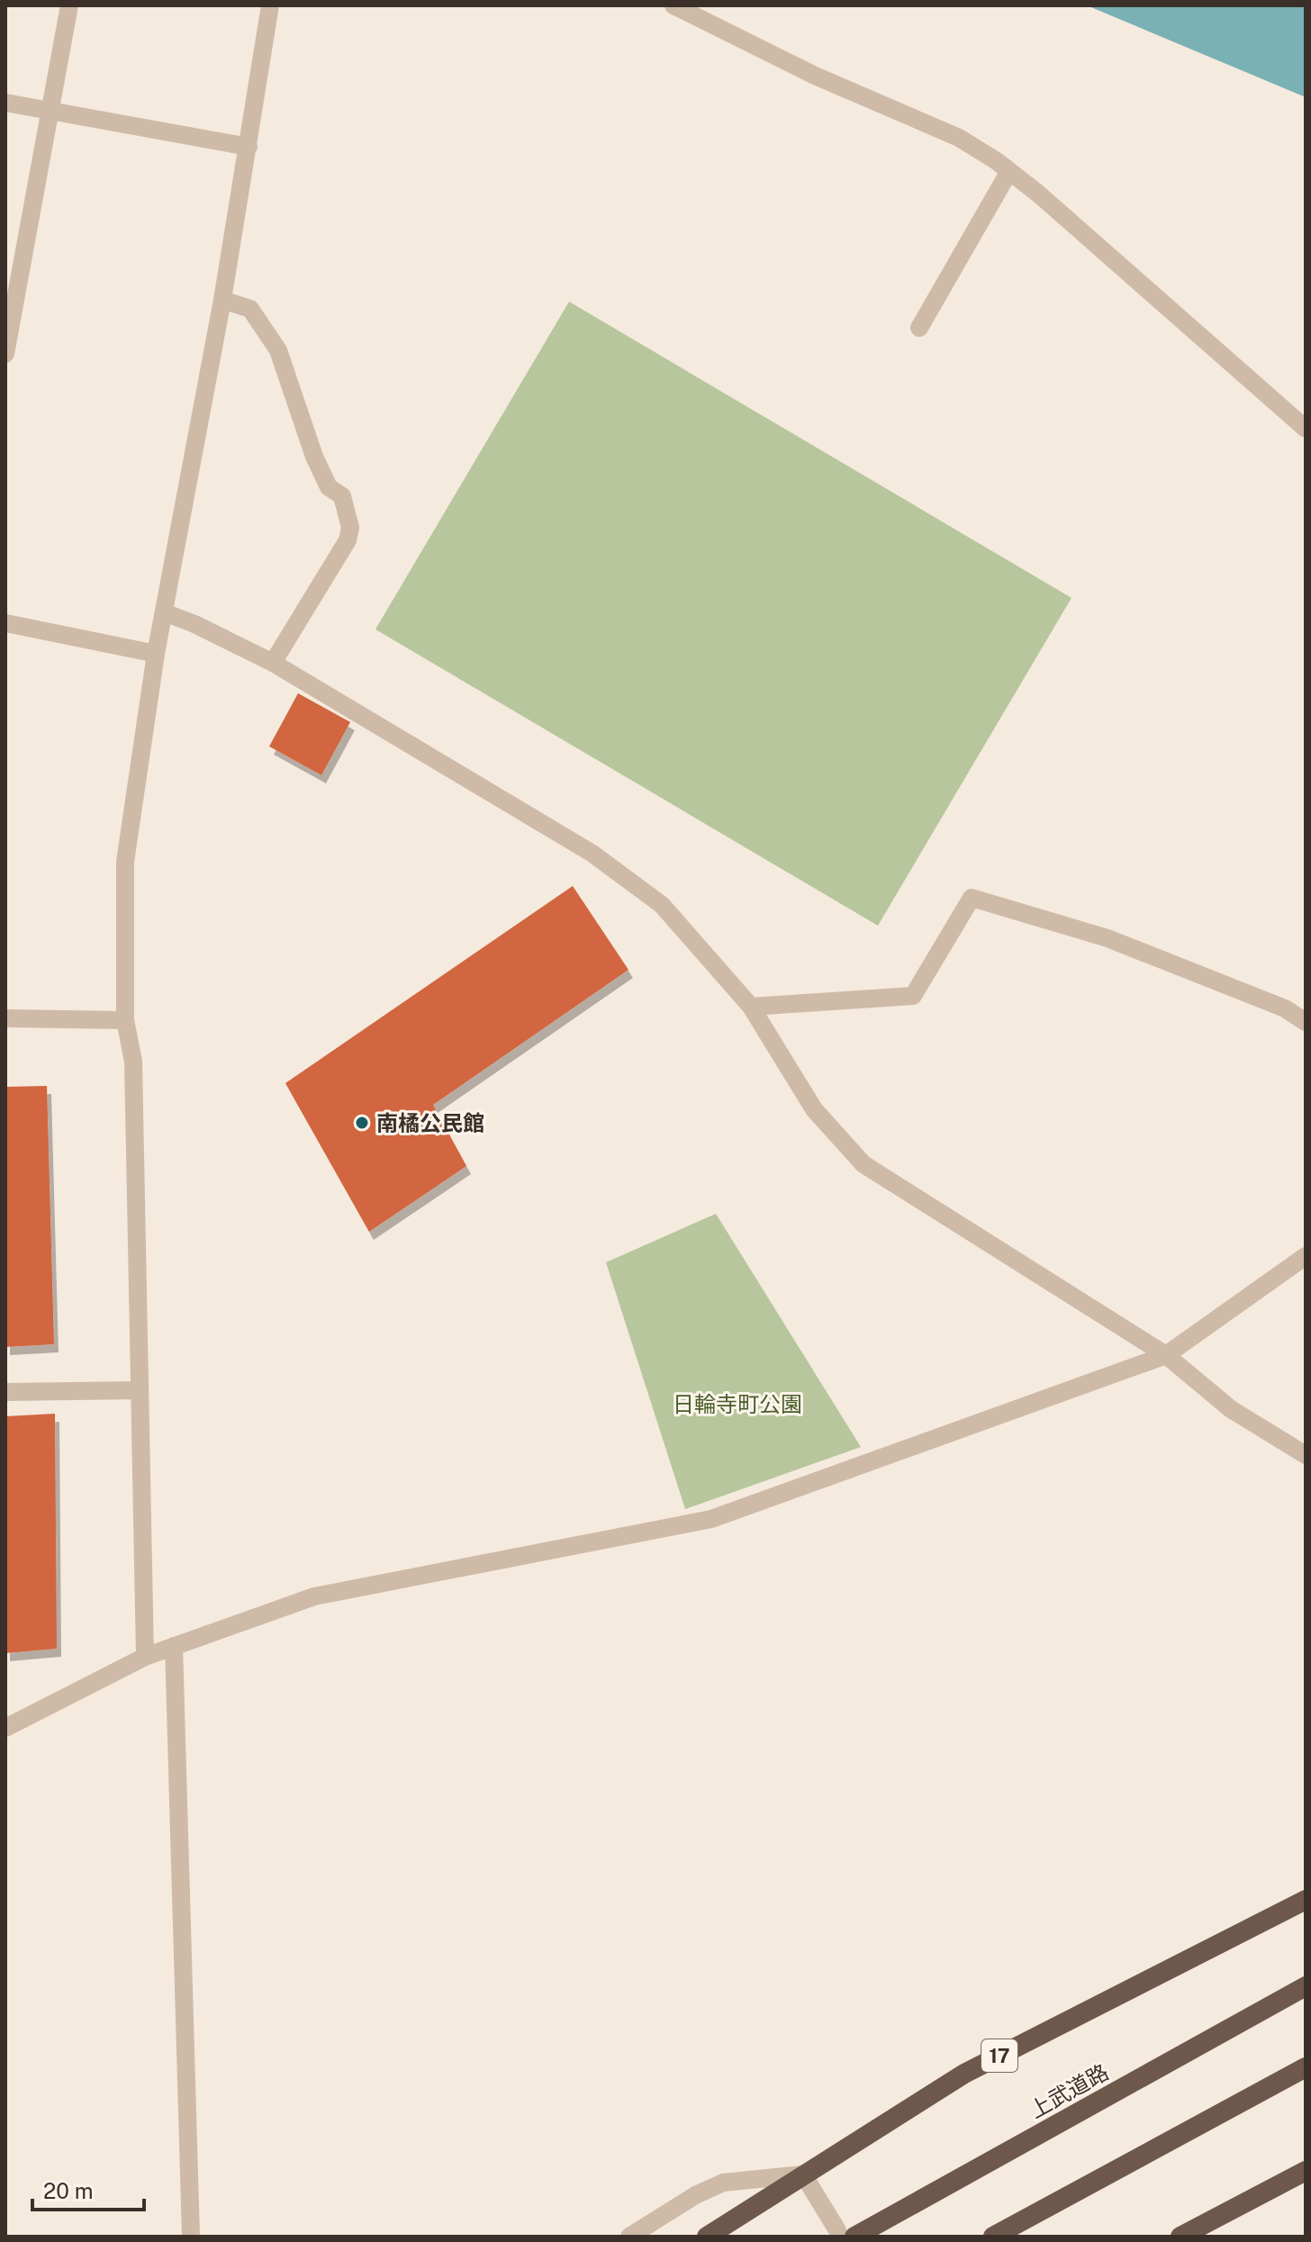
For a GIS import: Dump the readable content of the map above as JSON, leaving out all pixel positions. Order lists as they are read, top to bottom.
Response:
{
  "streets": {
    "highway": ["17", "上武道路"]
  },
  "parks": ["日輪寺町公園"],
  "places": ["南橘公民館"],
  "scale_bar": "20 m"
}
